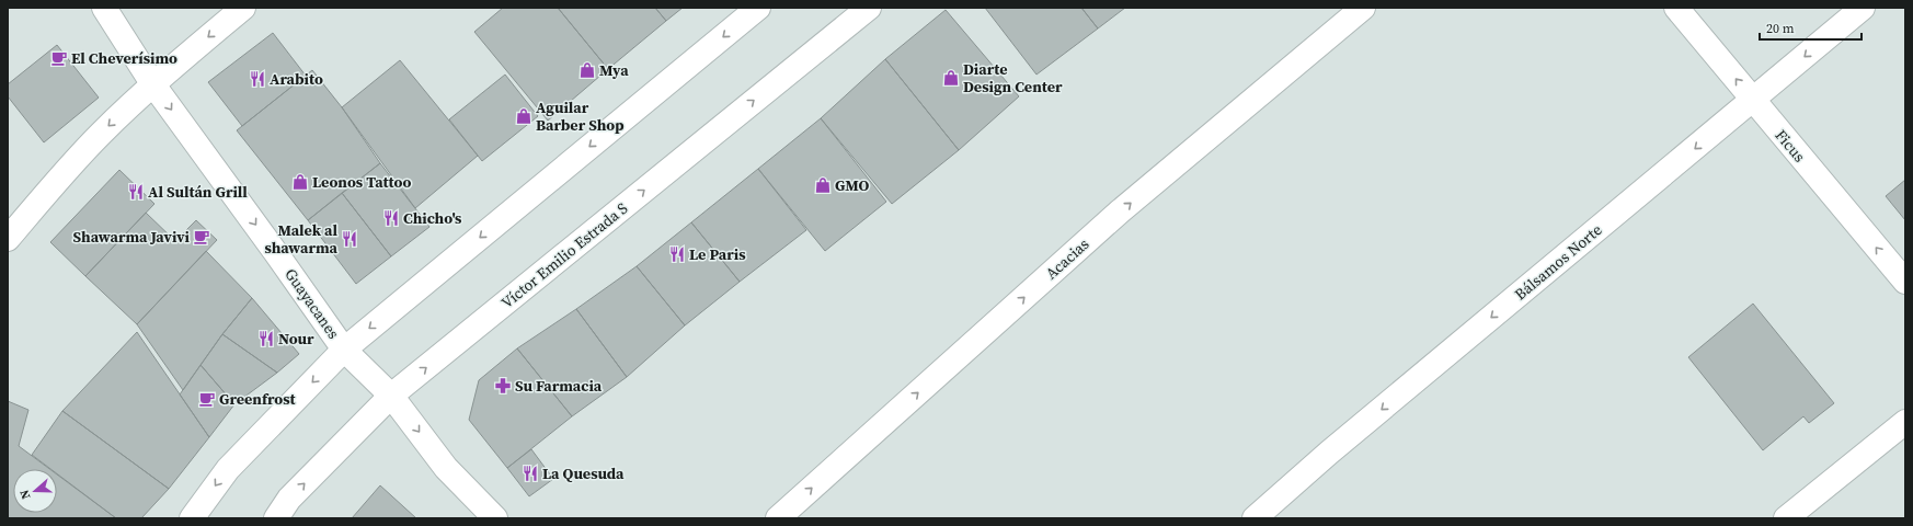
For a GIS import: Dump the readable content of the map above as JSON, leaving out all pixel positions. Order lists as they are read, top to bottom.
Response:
{
  "streets": {
    "street": [
      "Ficus",
      "Víctor Emilio Estrada S",
      "Acacias",
      "Bálsamos Norte",
      "Guayacanes"
    ]
  },
  "crossings": [
    ["Ficus", "Bálsamos Norte"],
    ["Víctor Emilio Estrada S", "Guayacanes"]
  ],
  "one_way": [
    "Ficus",
    "Acacias",
    "Bálsamos Norte",
    "Guayacanes"
  ],
  "places": {
    "cafe": ["El Cheverísimo", "Shawarma Javivi", "Greenfrost"],
    "shop": [
      "Mya",
      "Diarte Design Center",
      "Aguilar Barber Shop",
      "Leonos Tattoo",
      "GMO"
    ],
    "restaurant": [
      "Arabito",
      "Al Sultán Grill",
      "Chicho's",
      "Malek al shawarma",
      "Le Paris",
      "Nour",
      "La Quesuda"
    ],
    "pharmacy": ["Su Farmacia"]
  },
  "scale_bar": "20 m",
  "north": "left"
}
